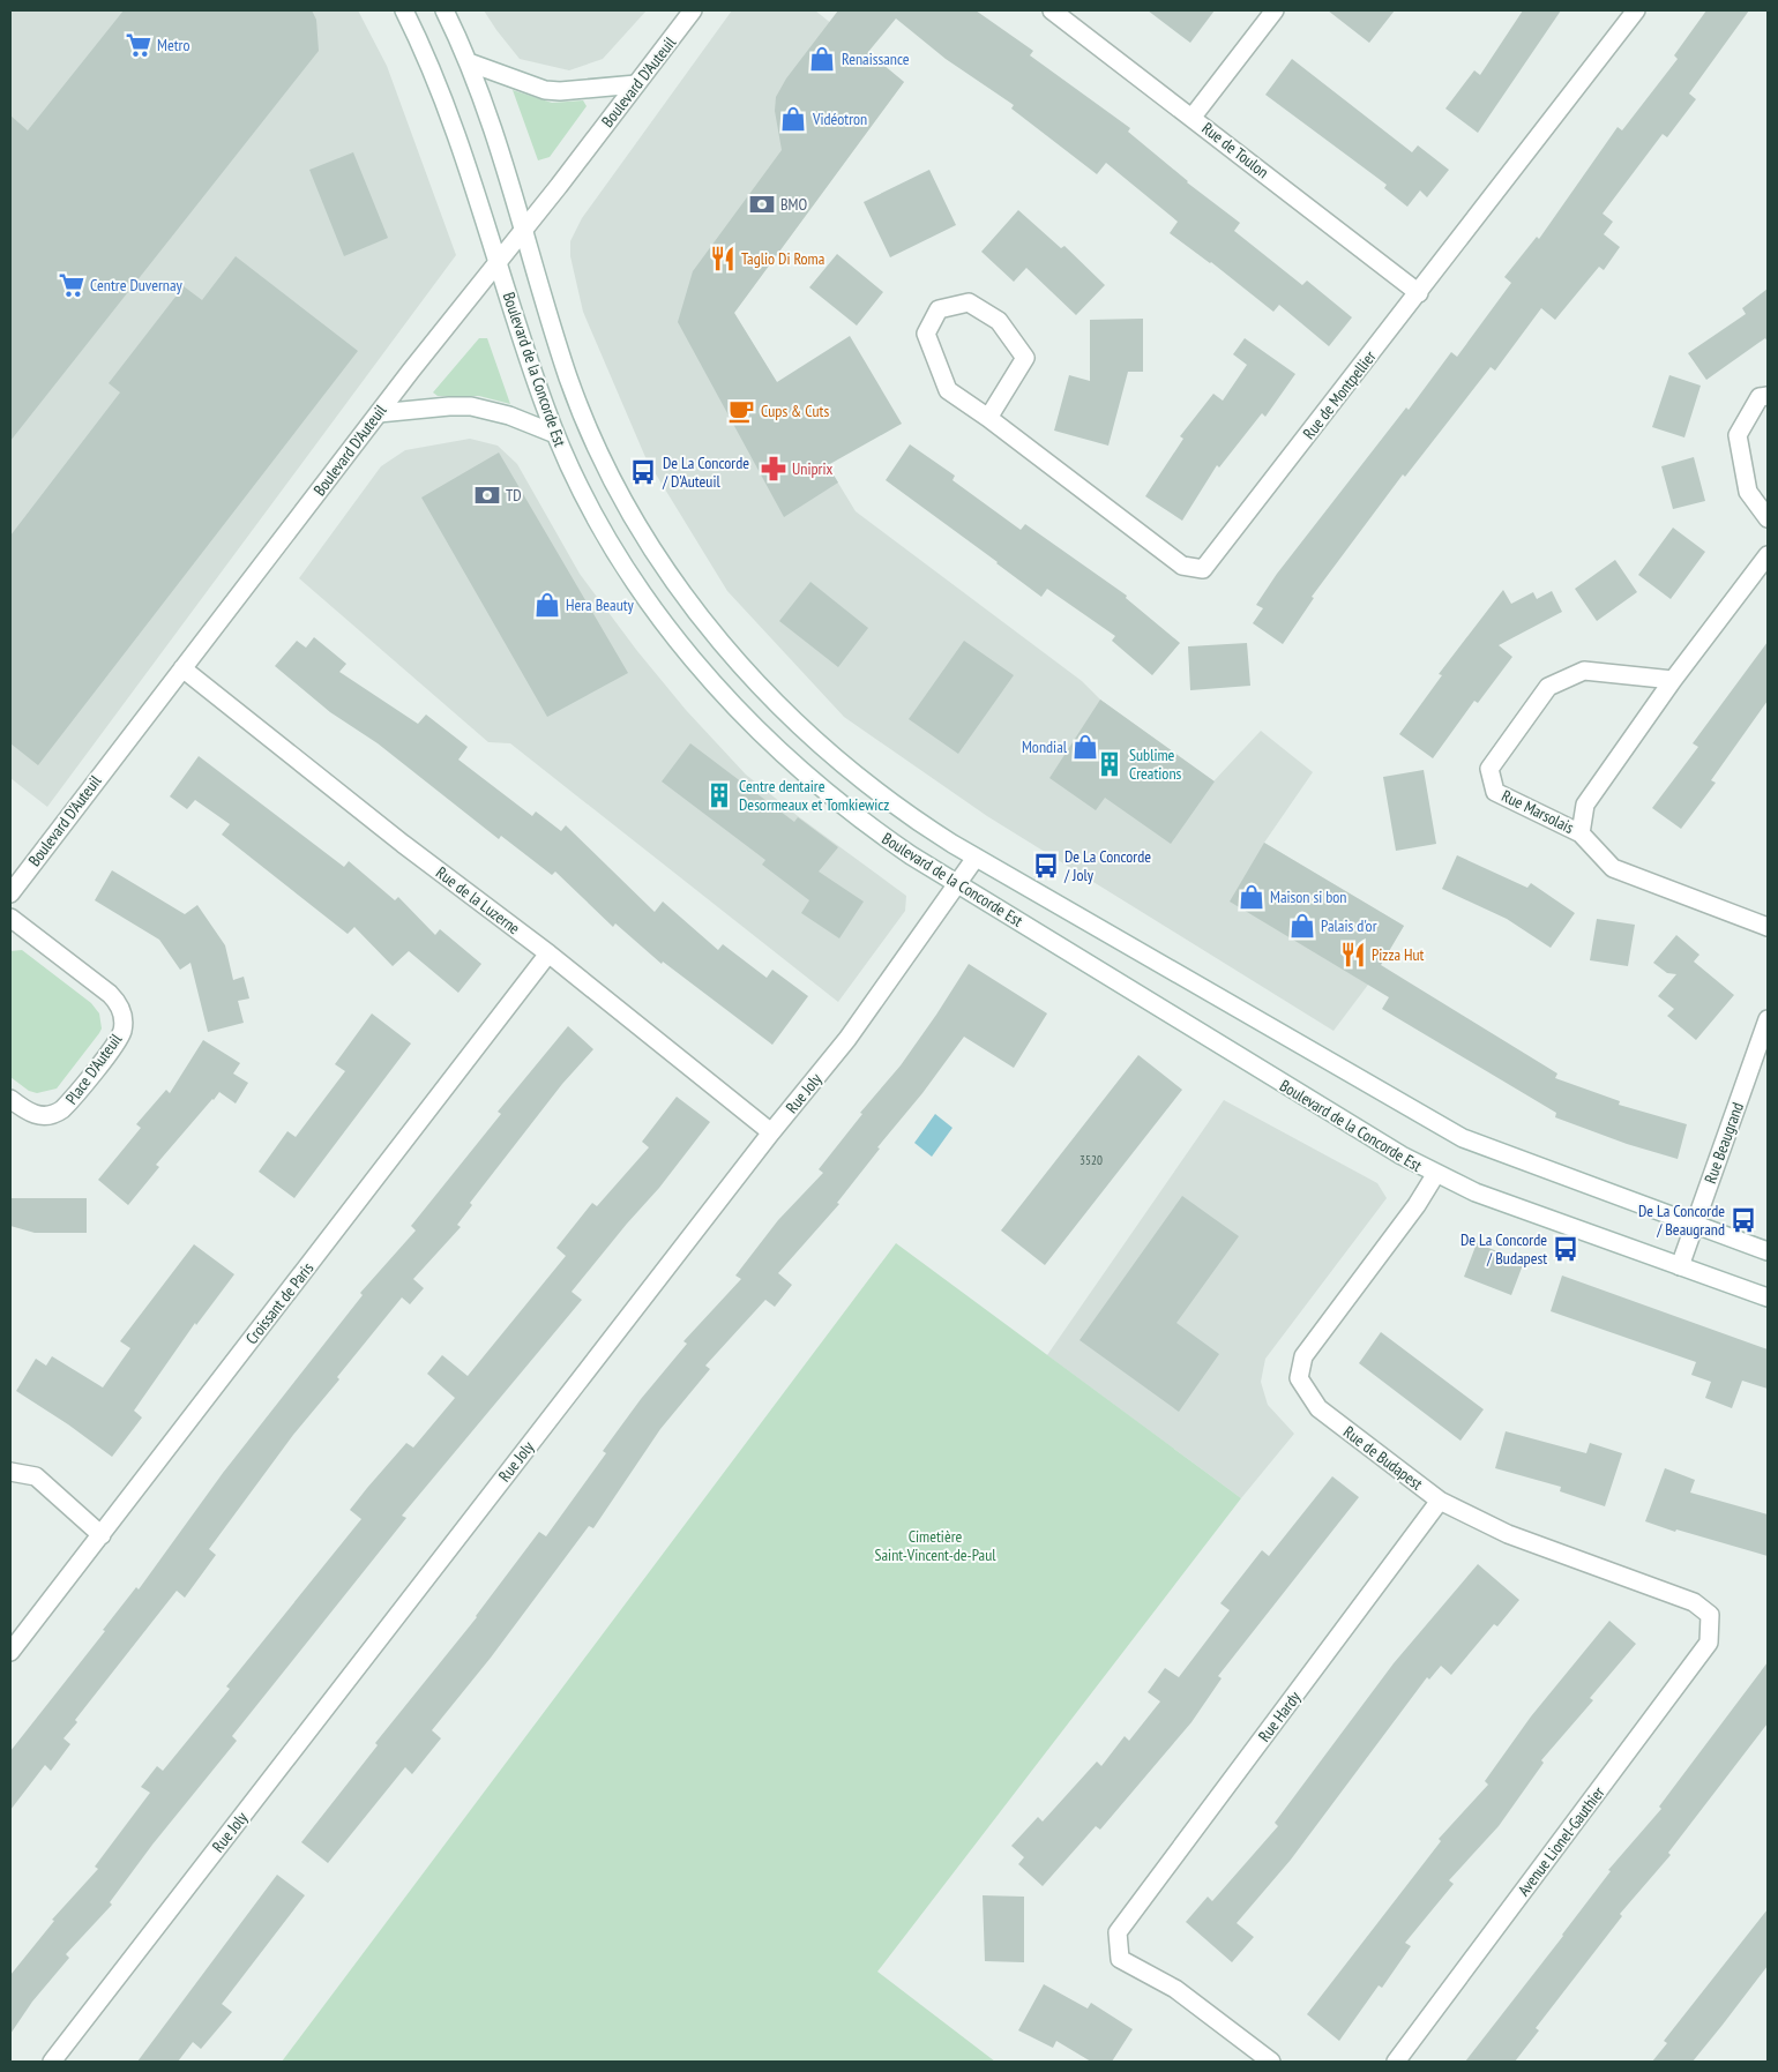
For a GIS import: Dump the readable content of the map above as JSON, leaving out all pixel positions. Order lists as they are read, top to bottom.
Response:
{
  "streets": {
    "street": [
      "Boulevard D'Auteuil",
      "Rue de Toulon",
      "Boulevard de la Concorde Est",
      "Rue de Montpellier",
      "Rue Marsolais",
      "Rue de la Luzerne",
      "Place D'Auteuil",
      "Rue Joly",
      "Rue Beaugrand",
      "Croissant de Paris",
      "Rue de Budapest",
      "Rue Hardy",
      "Avenue Lionel-Gauthier"
    ]
  },
  "crossings": [
    ["Boulevard D'Auteuil", "Boulevard de la Concorde Est"],
    ["Boulevard D'Auteuil", "Rue de la Luzerne"],
    ["Rue de Toulon", "Rue de Montpellier"],
    ["Boulevard de la Concorde Est", "Rue Joly"],
    ["Boulevard de la Concorde Est", "Rue Beaugrand"],
    ["Boulevard de la Concorde Est", "Rue de Budapest"],
    ["Rue de la Luzerne", "Rue Joly"],
    ["Rue de la Luzerne", "Croissant de Paris"],
    ["Rue de Budapest", "Rue Hardy"],
    ["Rue de Budapest", "Avenue Lionel-Gauthier"]
  ],
  "parks": ["Cimetière Saint-Vincent-de-Paul"],
  "places": {
    "supermarket": ["Metro", "Centre Duvernay"],
    "shop": [
      "Renaissance",
      "Vidéotron",
      "Hera Beauty",
      "Mondial",
      "Maison si bon",
      "Palais d'or"
    ],
    "bank": ["BMO", "TD"],
    "restaurant": ["Taglio Di Roma", "Pizza Hut"],
    "cafe": ["Cups & Cuts"],
    "pharmacy": ["Uniprix"],
    "bus stop": [
      "De La Concorde / D'Auteuil",
      "De La Concorde / Joly",
      "De La Concorde / Beaugrand",
      "De La Concorde / Budapest"
    ],
    "building": ["Sublime Creations", "Centre dentaire Desormeaux et Tomkiewicz"]
  },
  "house_numbers": ["3520"]
}
